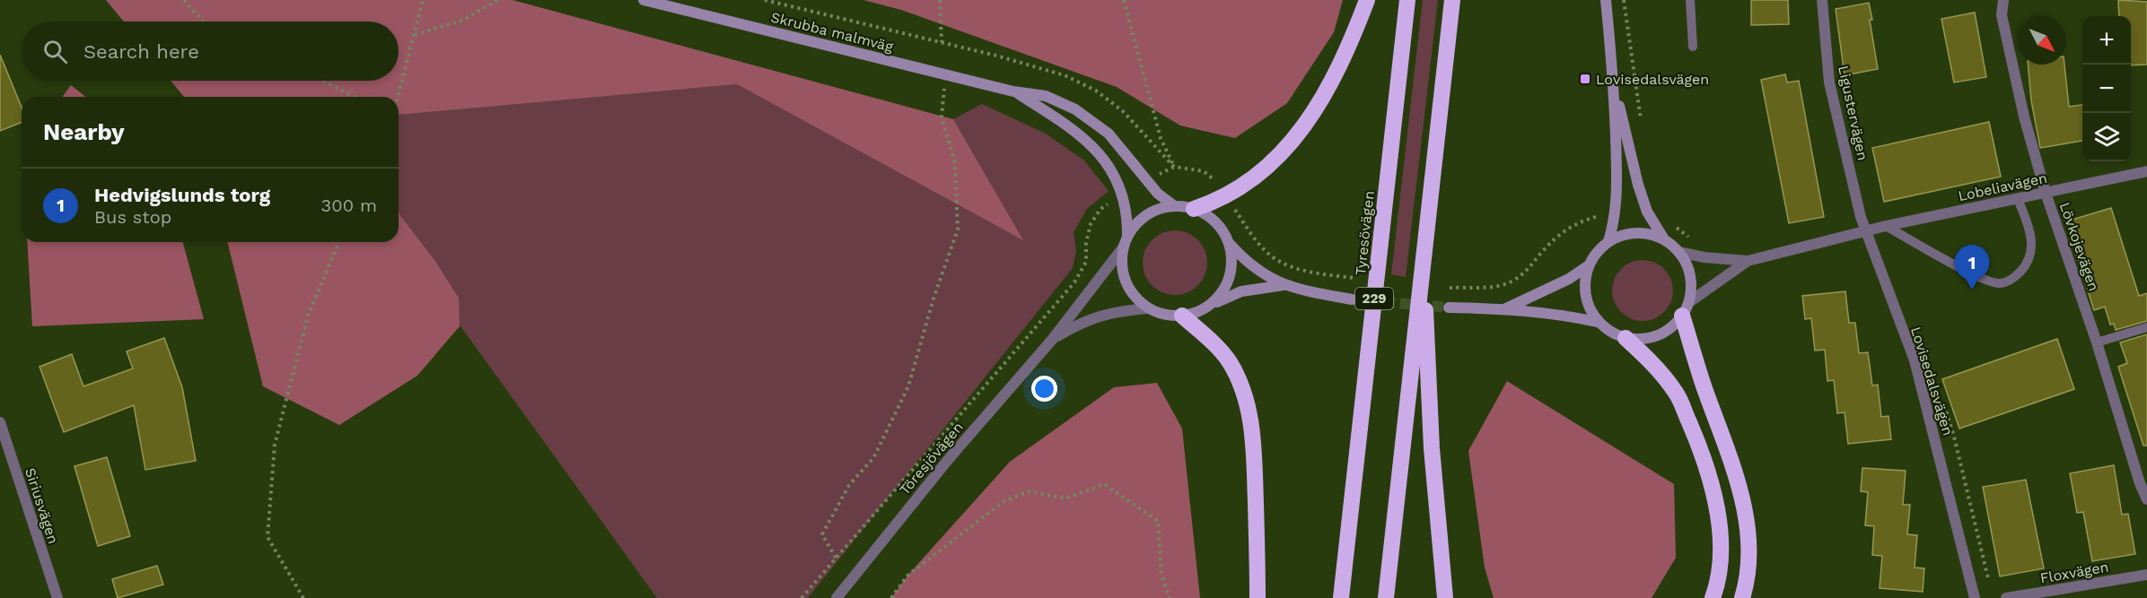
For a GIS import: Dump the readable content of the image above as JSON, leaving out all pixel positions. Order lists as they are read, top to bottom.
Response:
{
  "streets": {
    "highway": ["Tyresövägen", "229"],
    "street": [
      "Skrubba malmväg",
      "Ligustervägen",
      "Lobeliavägen",
      "Lövkojevägen",
      "Lovisedalsvägen",
      "Töresjövägen",
      "Siriusvägen",
      "Floxvägen"
    ]
  },
  "crossings": [
    ["Skrubba malmväg", "Töresjövägen"],
    ["Ligustervägen", "Lobeliavägen"],
    ["Ligustervägen", "Lovisedalsvägen"],
    ["Lobeliavägen", "Lövkojevägen"],
    ["Lobeliavägen", "Lovisedalsvägen"]
  ],
  "places": {
    "transit": ["Lovisedalsvägen"]
  },
  "north": "bottom right",
  "page": {
    "map_buttons": ["+", "−"],
    "search": "Search here",
    "heading": "Nearby",
    "list": [
      {
        "mark": "1",
        "name": "Hedvigslunds torg",
        "note": "Bus stop",
        "value": "300 m"
      }
    ],
    "pins": "1"
  }
}
